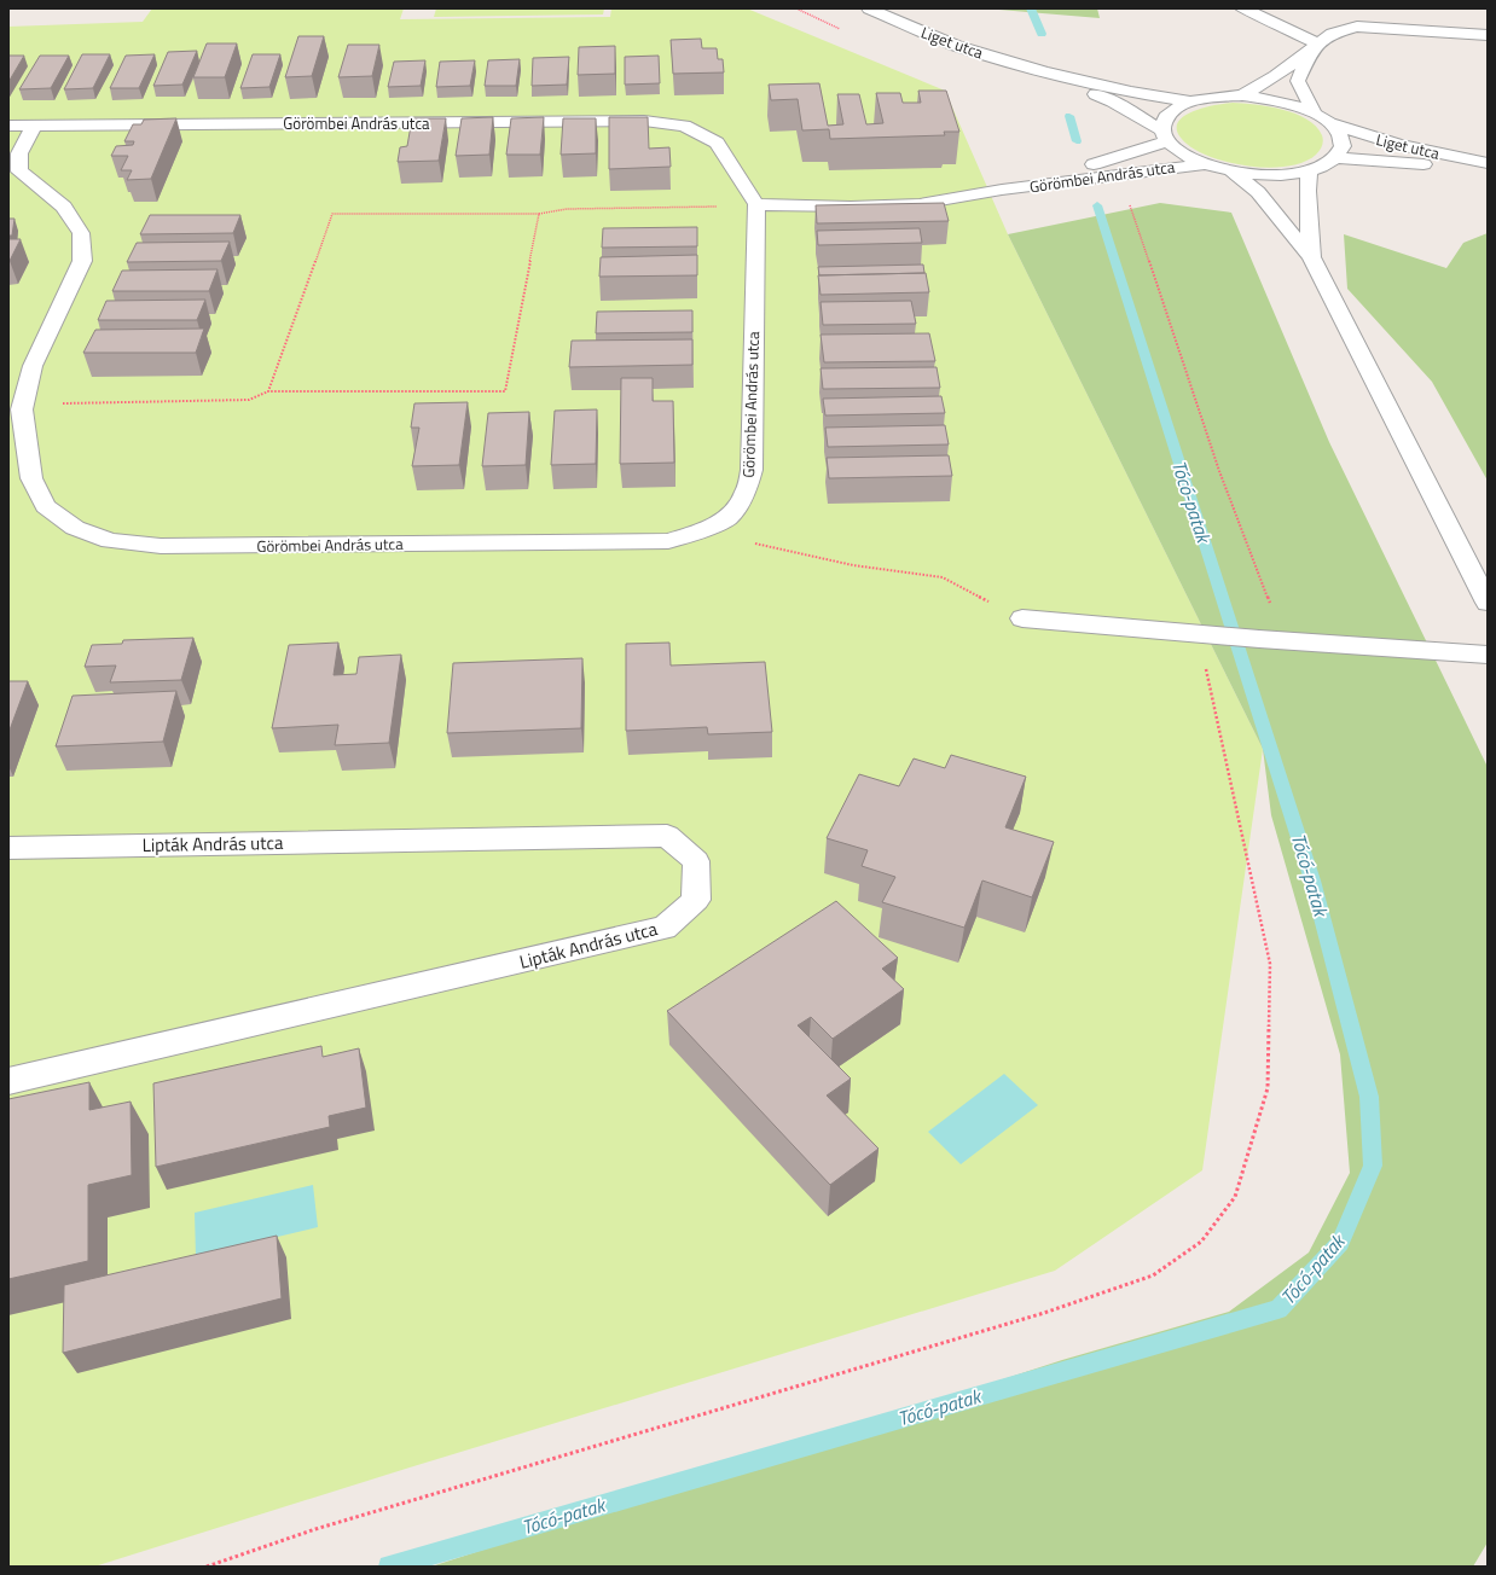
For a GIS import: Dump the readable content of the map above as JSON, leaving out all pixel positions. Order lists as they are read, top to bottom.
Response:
{
  "streets": {
    "street": ["Liget utca", "Görömbei András utca", "Lipták András utca"]
  },
  "crossings": [
    ["Liget utca", "Görömbei András utca"]
  ],
  "water": ["Tócó-patak"]
}
